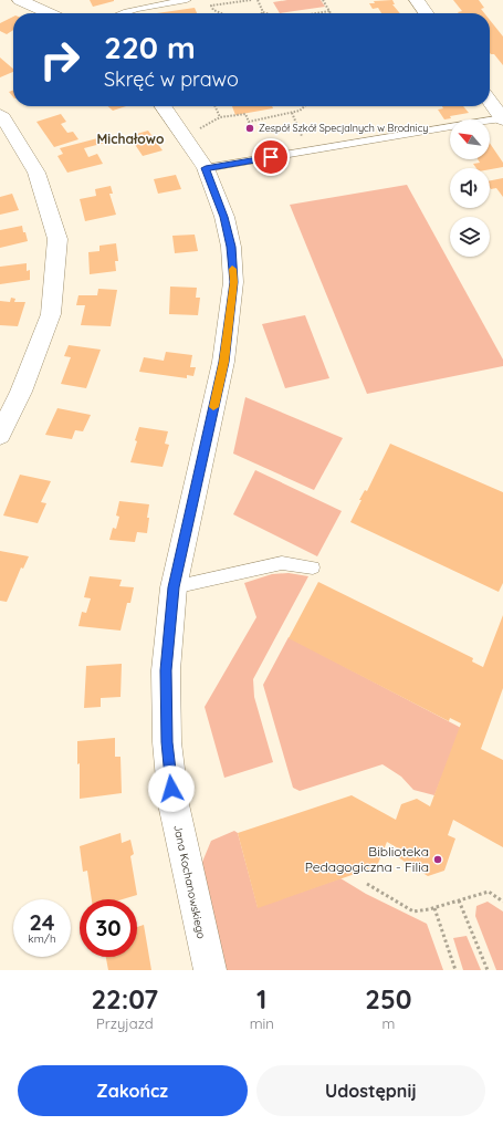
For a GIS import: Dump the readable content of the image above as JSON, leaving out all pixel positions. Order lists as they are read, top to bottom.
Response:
{
  "streets": {
    "street": ["Jana Kochanowskiego"]
  },
  "districts": ["Michałowo"],
  "places": ["Zespół Szkół Specjalnych w Brodnicy", "Biblioteka Pedagogiczna - Filia"],
  "north": "top left",
  "page": {
    "turn": ["220 m", "Skręć w prawo"],
    "speed": "24 km/h",
    "limit": "30",
    "eta": [
      "22:07",
      "Przyjazd",
      "1",
      "min",
      "250",
      "m"
    ],
    "buttons": ["Zakończ", "Udostępnij"]
  }
}
